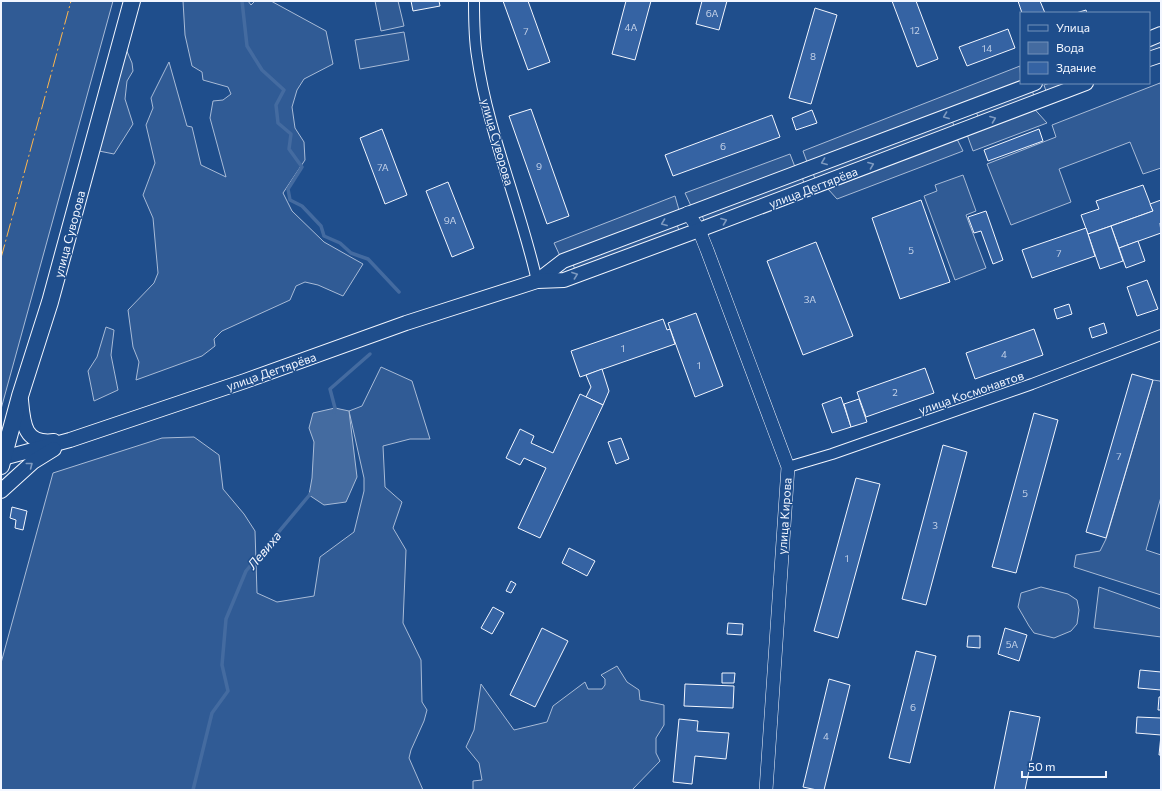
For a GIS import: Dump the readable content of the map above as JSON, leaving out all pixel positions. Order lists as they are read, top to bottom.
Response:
{
  "streets": {
    "main road": ["улица Суворова", "улица Дегтярёва"],
    "street": ["улица Космонавтов", "улица Кирова"]
  },
  "crossings": [
    ["улица Суворова", "улица Дегтярёва"],
    ["улица Дегтярёва", "улица Кирова"],
    ["улица Космонавтов", "улица Кирова"]
  ],
  "water": ["Левиха"],
  "house_numbers": [
    "6А",
    "4А",
    "12",
    "7",
    "14",
    "8",
    "6",
    "9",
    "7А",
    "9А",
    "5",
    "7",
    "3А",
    "1",
    "4",
    "1",
    "2",
    "7",
    "5",
    "3",
    "1",
    "5А",
    "6",
    "4"
  ],
  "legend": ["Улица", "Вода", "Здание"],
  "scale_bar": "50 m"
}
